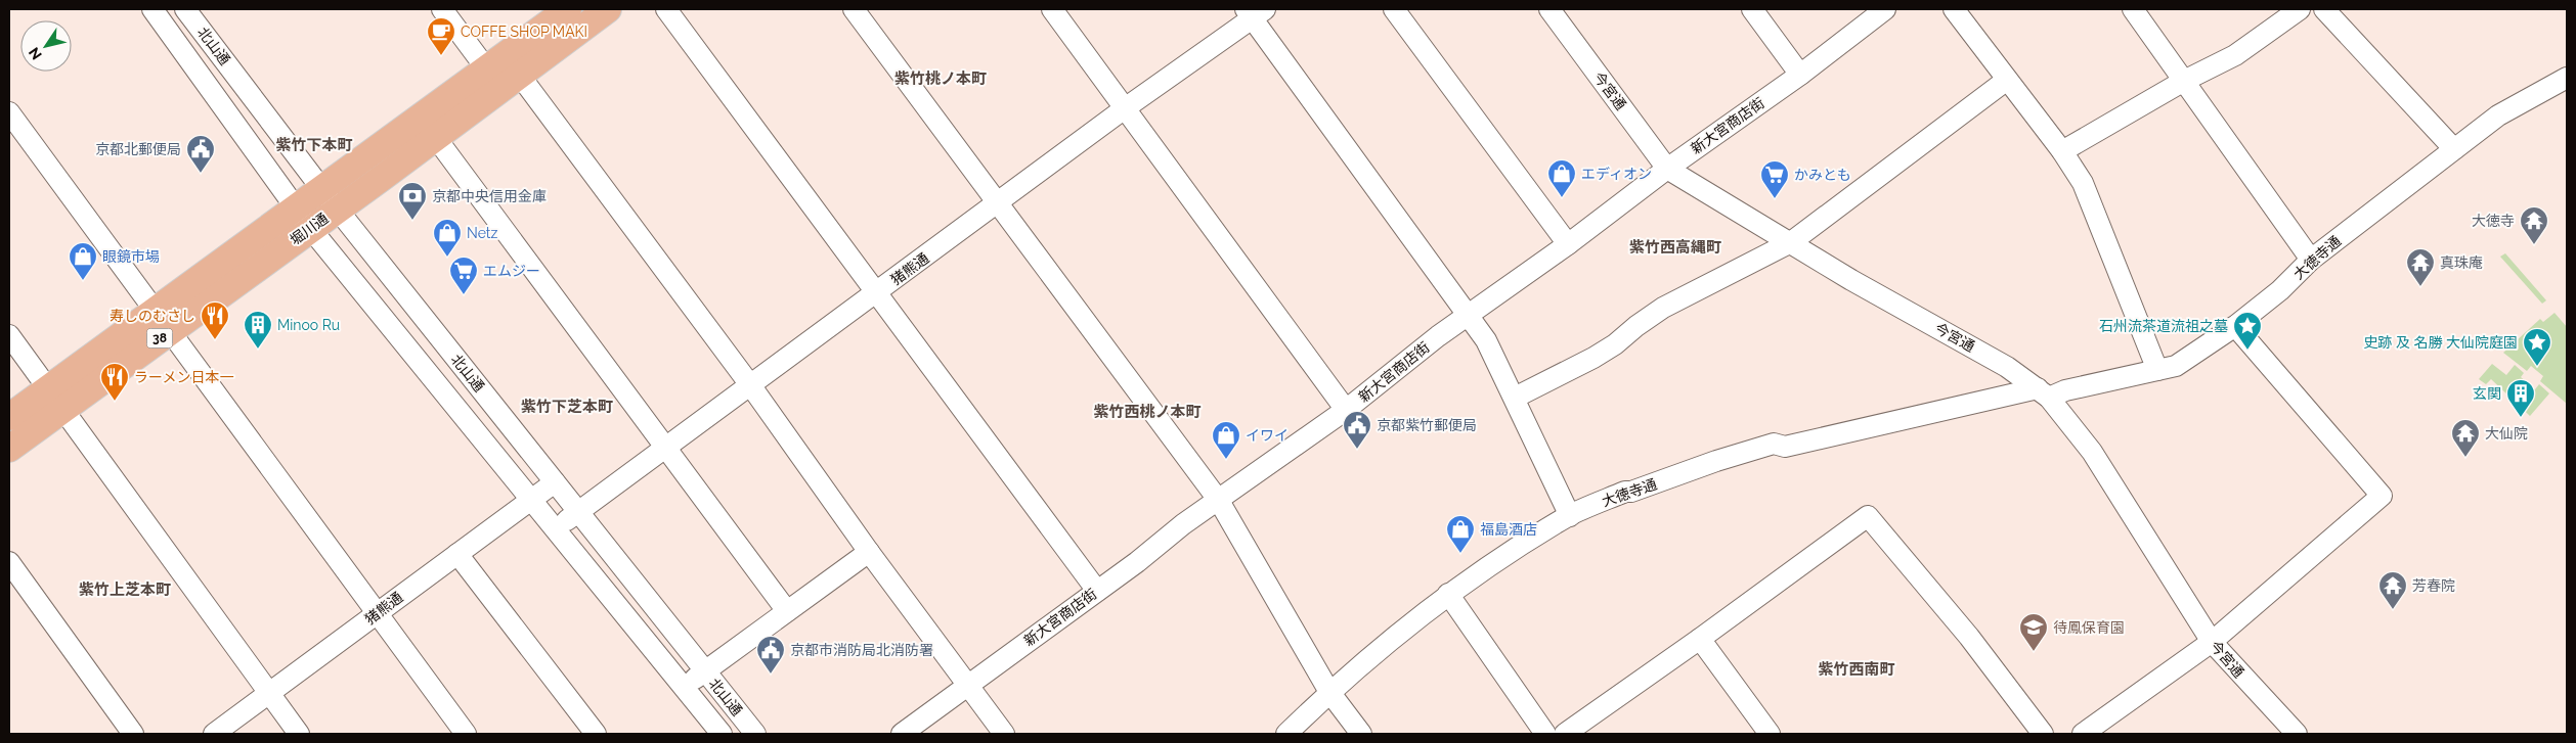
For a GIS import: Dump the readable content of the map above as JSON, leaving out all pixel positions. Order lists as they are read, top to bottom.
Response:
{
  "streets": {
    "main road": ["堀川通", "38"],
    "street": [
      "北山通",
      "今宮通",
      "新大宮商店街",
      "大徳寺通",
      "猪熊通"
    ]
  },
  "crossings": [
    ["北山通", "堀川通"],
    ["北山通", "猪熊通"],
    ["今宮通", "新大宮商店街"],
    ["今宮通", "大徳寺通"]
  ],
  "districts": [
    "紫竹桃ノ本町",
    "紫竹下本町",
    "紫竹西高縄町",
    "紫竹下芝本町",
    "紫竹西桃ノ本町",
    "紫竹上芝本町",
    "紫竹西南町"
  ],
  "places": {
    "cafe": ["COFFE SHOP MAKI"],
    "public building": ["京都北郵便局", "京都紫竹郵便局", "京都市消防局北消防署"],
    "shop": [
      "エディオン",
      "Netz",
      "眼鏡市場",
      "イワイ",
      "福島酒店"
    ],
    "supermarket": ["かみとも", "エムジー"],
    "bank": ["京都中央信用金庫"],
    "temple": [
      "大徳寺",
      "真珠庵",
      "大仙院",
      "芳春院"
    ],
    "restaurant": ["寿しのむさし", "ラーメン日本一"],
    "building": ["Minoo Ru", "玄関"],
    "place": ["石州流茶道流祖之墓", "史跡 及 名勝 大仙院庭園"],
    "school or university": ["待鳳保育園"]
  },
  "north": "bottom left"
}
